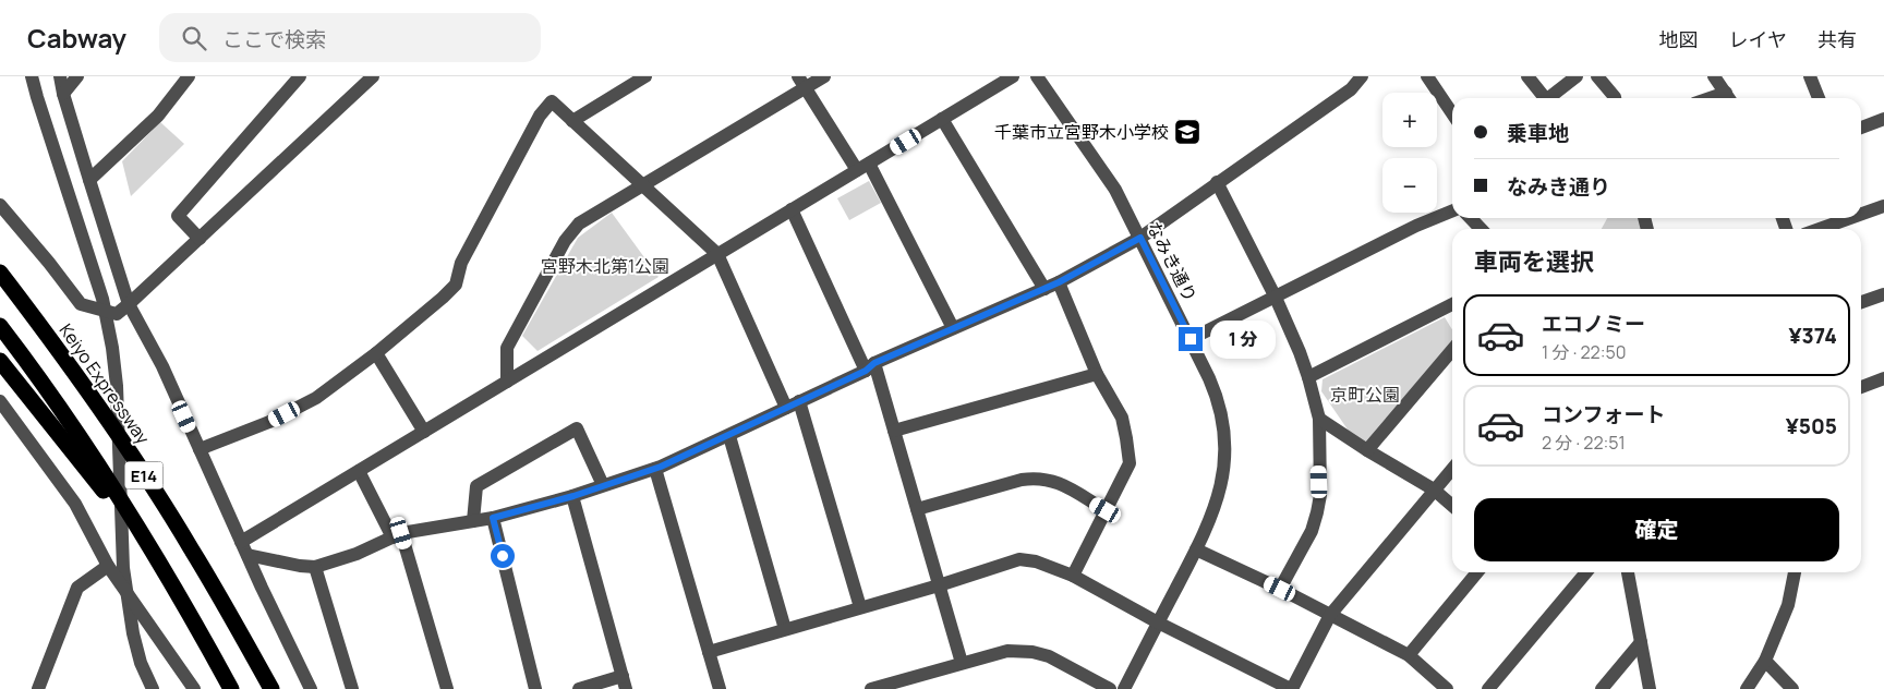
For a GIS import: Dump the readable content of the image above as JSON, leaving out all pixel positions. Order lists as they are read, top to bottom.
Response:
{
  "streets": {
    "highway": ["Keiyo Expressway", "E14"],
    "street": ["なみき通り"]
  },
  "parks": ["宮野木北第1公園", "京町公園"],
  "places": {
    "school or university": ["千葉市立宮野木小学校"]
  },
  "page": {
    "header": "Cabway",
    "search": "ここで検索",
    "nav": ["地図", "レイヤ", "共有"],
    "map_buttons": ["+", "−"],
    "banner": ["乗車地", "なみき通り"],
    "heading": "車両を選択",
    "list": [
      {
        "name": "エコノミー",
        "note": "1 分 · 22:50",
        "value": "¥374"
      },
      {
        "name": "コンフォート",
        "note": "2 分 · 22:51",
        "value": "¥505"
      }
    ],
    "bubble": "1 分",
    "buttons": "確定"
  }
}
